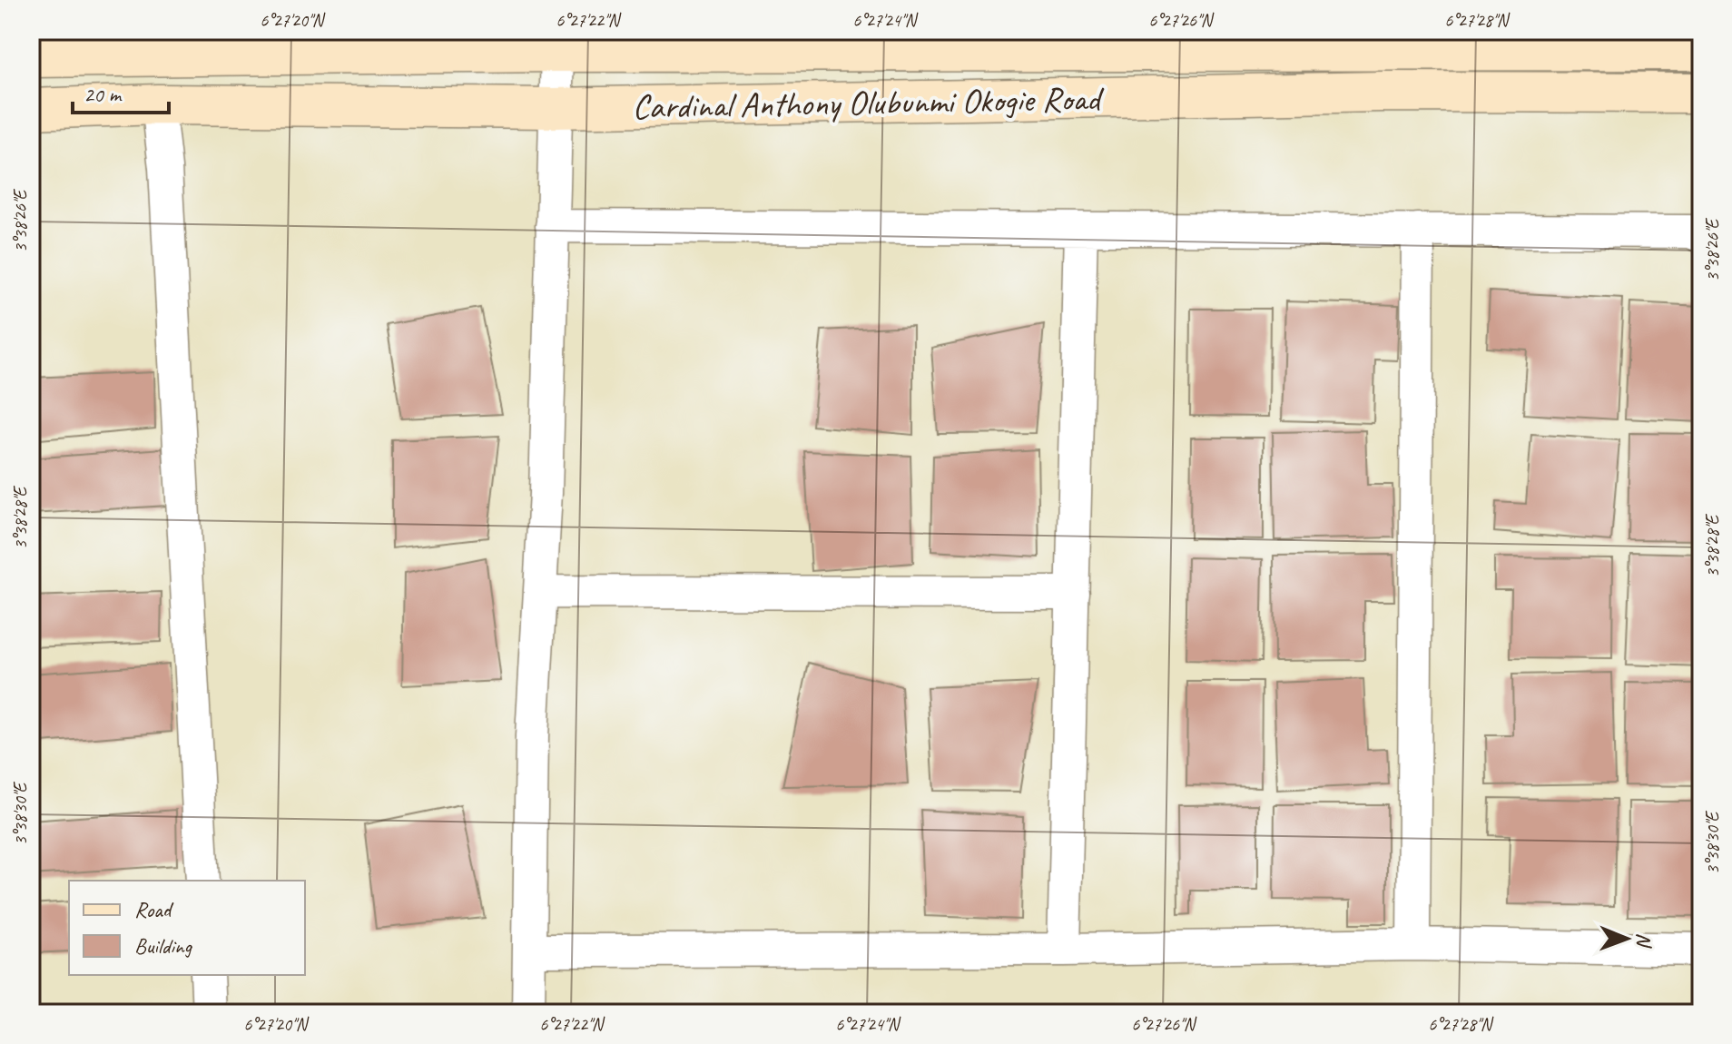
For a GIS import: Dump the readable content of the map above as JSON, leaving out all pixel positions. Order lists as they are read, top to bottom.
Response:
{
  "streets": {
    "street": ["Cardinal Anthony Olubunmi Okogie Road"]
  },
  "legend": ["Road", "Building"],
  "scale_bar": "20 m",
  "north": "right",
  "coordinates": [
    "6°27'20\"N",
    "6°27'22\"N",
    "6°27'24\"N",
    "6°27'26\"N",
    "6°27'28\"N",
    "3°38'26\"E",
    "3°38'28\"E",
    "3°38'30\"E"
  ]
}
